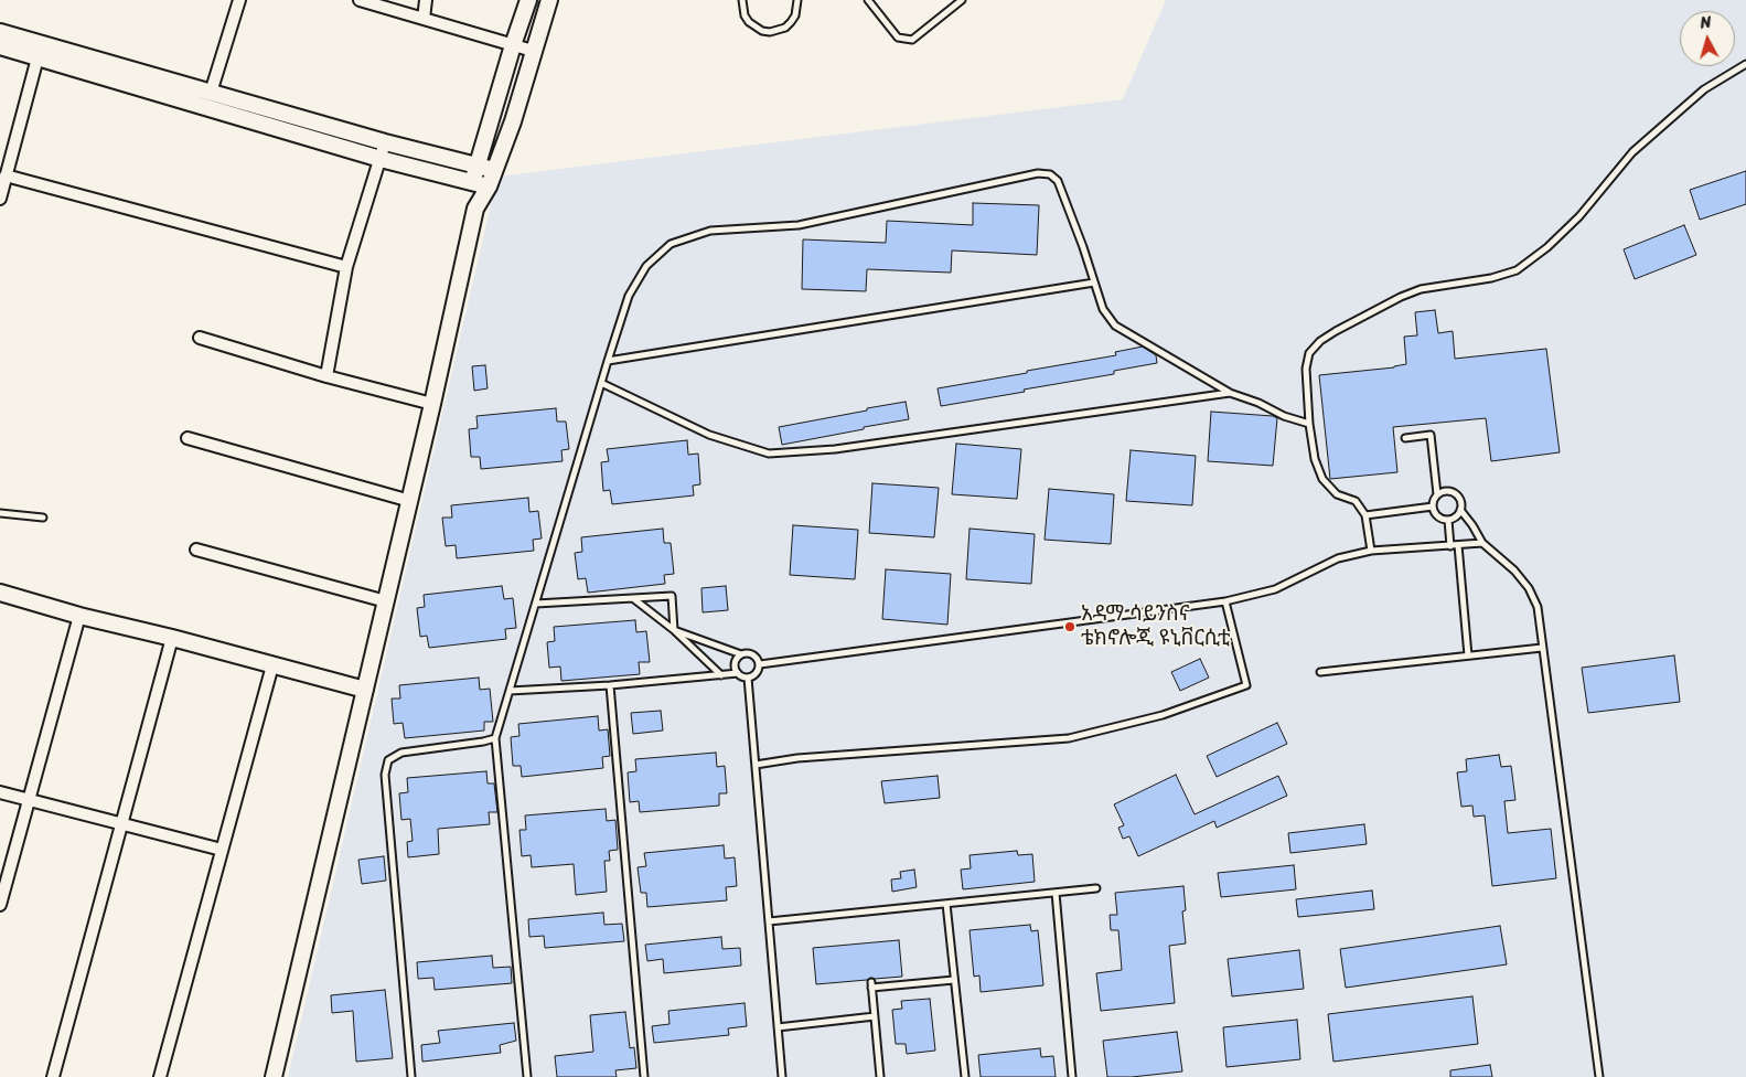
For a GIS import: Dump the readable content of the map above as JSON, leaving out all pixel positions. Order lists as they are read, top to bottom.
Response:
{
  "places": ["አዳማ ሳይንስና ቴክኖሎጂ ዩኒቨርሲቲ"],
  "north": "top"
}
